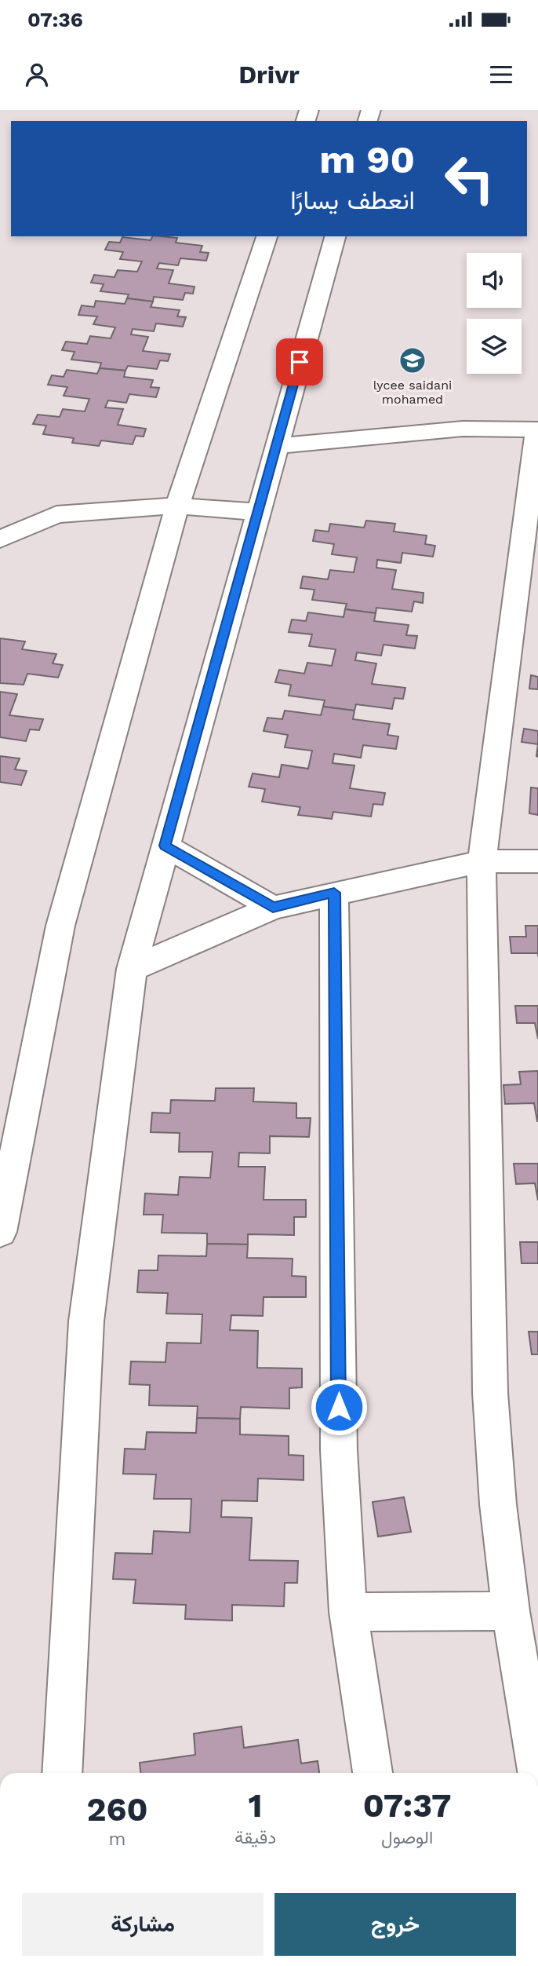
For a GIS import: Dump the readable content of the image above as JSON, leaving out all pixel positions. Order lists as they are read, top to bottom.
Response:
{
  "places": {
    "school or university": ["lycee saidani mohamed"]
  },
  "page": {
    "status": "07:36",
    "header": "Drivr",
    "turn": ["90 m", "انعطف يسارًا"],
    "eta": [
      "07:37",
      "الوصول",
      "1",
      "دقيقة",
      "260",
      "m"
    ],
    "buttons": ["خروج", "مشاركة"]
  }
}
